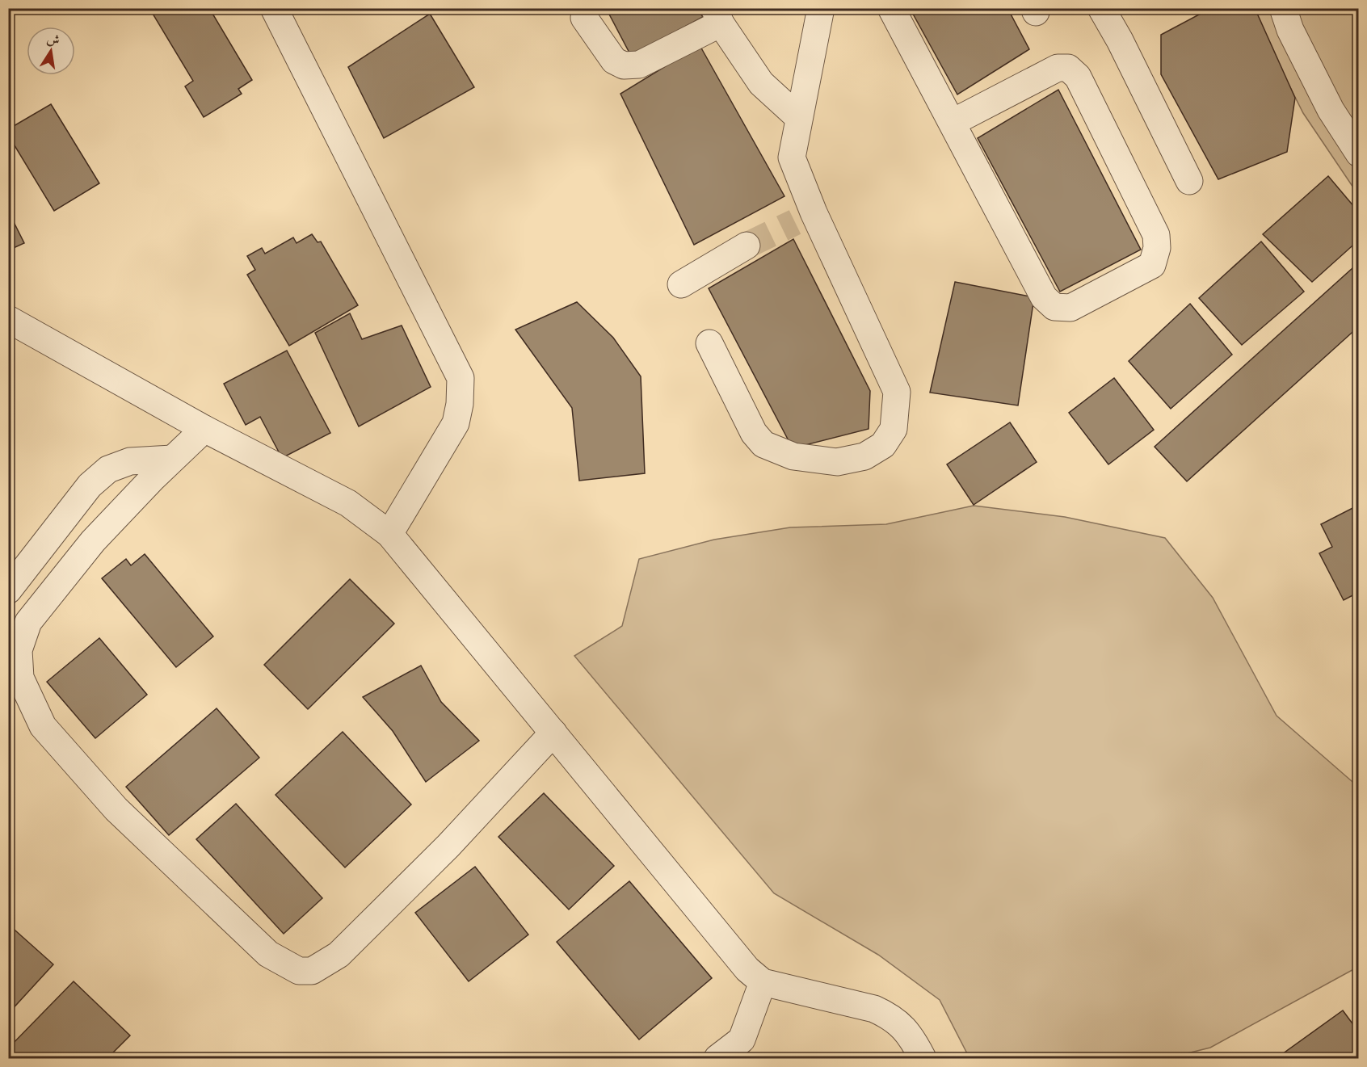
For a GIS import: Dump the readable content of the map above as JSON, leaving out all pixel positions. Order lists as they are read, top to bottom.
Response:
{
  "north": "top"
}
